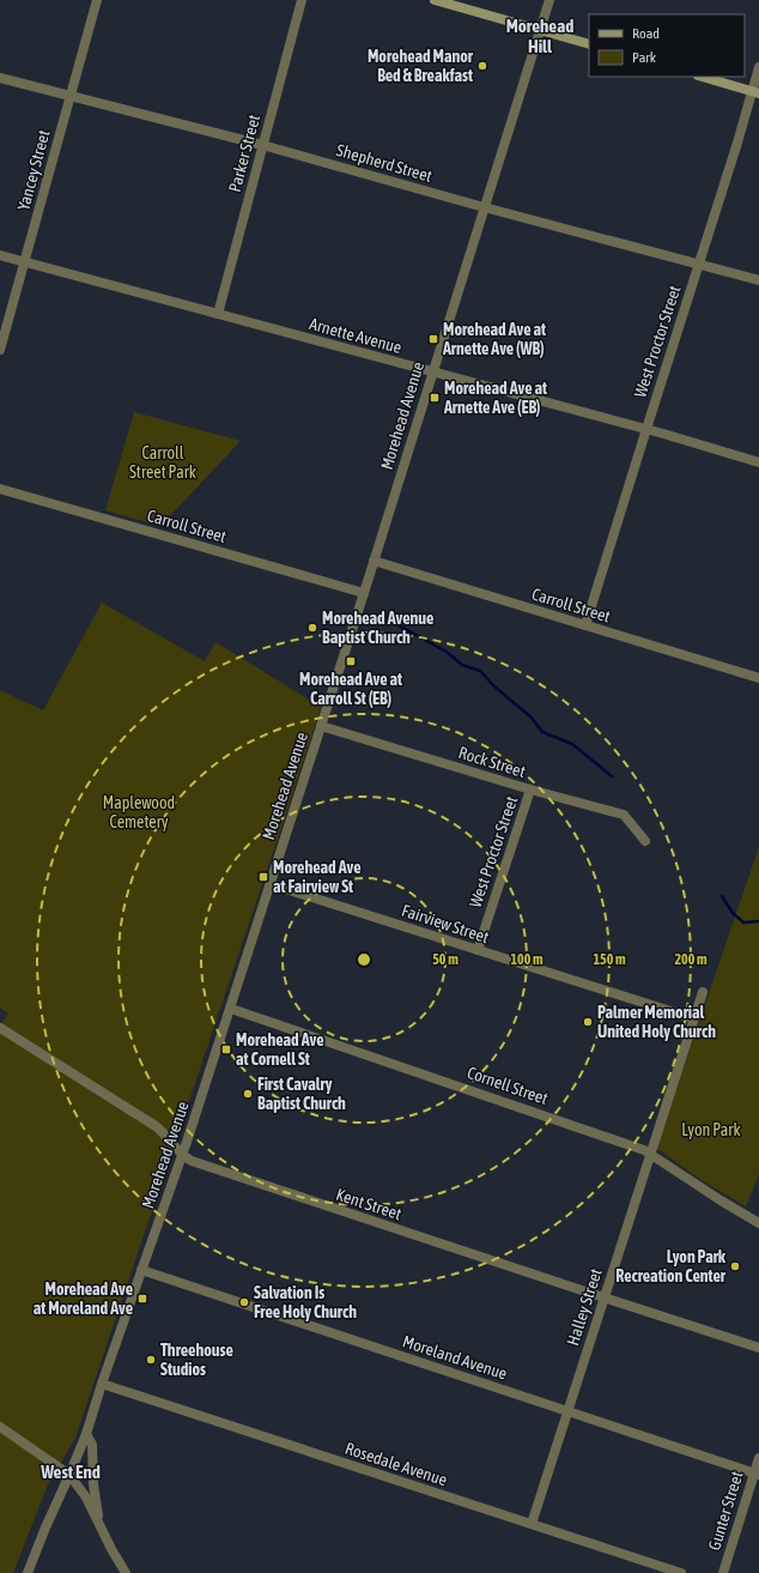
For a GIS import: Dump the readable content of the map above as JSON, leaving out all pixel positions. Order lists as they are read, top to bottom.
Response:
{
  "streets": {
    "street": [
      "Parker Street",
      "Shepherd Street",
      "Yancey Street",
      "Arnette Avenue",
      "West Proctor Street",
      "Morehead Avenue",
      "Carroll Street",
      "Rock Street",
      "Fairview Street",
      "Cornell Street",
      "Kent Street",
      "Halley Street",
      "Moreland Avenue",
      "Rosedale Avenue",
      "Gunter Street"
    ]
  },
  "crossings": [
    ["Parker Street", "Shepherd Street"],
    ["Parker Street", "Arnette Avenue"],
    ["Shepherd Street", "Yancey Street"],
    ["Shepherd Street", "West Proctor Street"],
    ["Shepherd Street", "Morehead Avenue"],
    ["Yancey Street", "Arnette Avenue"],
    ["Arnette Avenue", "West Proctor Street"],
    ["Arnette Avenue", "Morehead Avenue"],
    ["West Proctor Street", "Carroll Street"],
    ["West Proctor Street", "Rock Street"],
    ["West Proctor Street", "Fairview Street"],
    ["Morehead Avenue", "Carroll Street"],
    ["Morehead Avenue", "Rock Street"],
    ["Morehead Avenue", "Fairview Street"],
    ["Morehead Avenue", "Cornell Street"],
    ["Morehead Avenue", "Kent Street"],
    ["Morehead Avenue", "Moreland Avenue"],
    ["Morehead Avenue", "Rosedale Avenue"],
    ["Fairview Street", "Halley Street"],
    ["Cornell Street", "Halley Street"],
    ["Kent Street", "Halley Street"],
    ["Halley Street", "Moreland Avenue"],
    ["Halley Street", "Rosedale Avenue"],
    ["Moreland Avenue", "Gunter Street"]
  ],
  "districts": ["Morehead Hill", "West End"],
  "parks": ["Carroll Street Park", "Maplewood Cemetery", "Lyon Park"],
  "places": {
    "other": [
      "Morehead Manor Bed & Breakfast",
      "Morehead Avenue Baptist Church",
      "Palmer Memorial United Holy Church",
      "First Cavalry Baptist Church",
      "Lyon Park Recreation Center",
      "Salvation Is Free Holy Church",
      "Threehouse Studios"
    ],
    "transit": [
      "Morehead Ave at Arnette Ave (WB)",
      "Morehead Ave at Arnette Ave (EB)",
      "Morehead Ave at Carroll St (EB)",
      "Morehead Ave at Fairview St",
      "Morehead Ave at Cornell St",
      "Morehead Ave at Moreland Ave"
    ]
  },
  "legend": ["Road", "Park"],
  "rings": [
    "50 m",
    "100 m",
    "150 m",
    "200 m"
  ]
}
